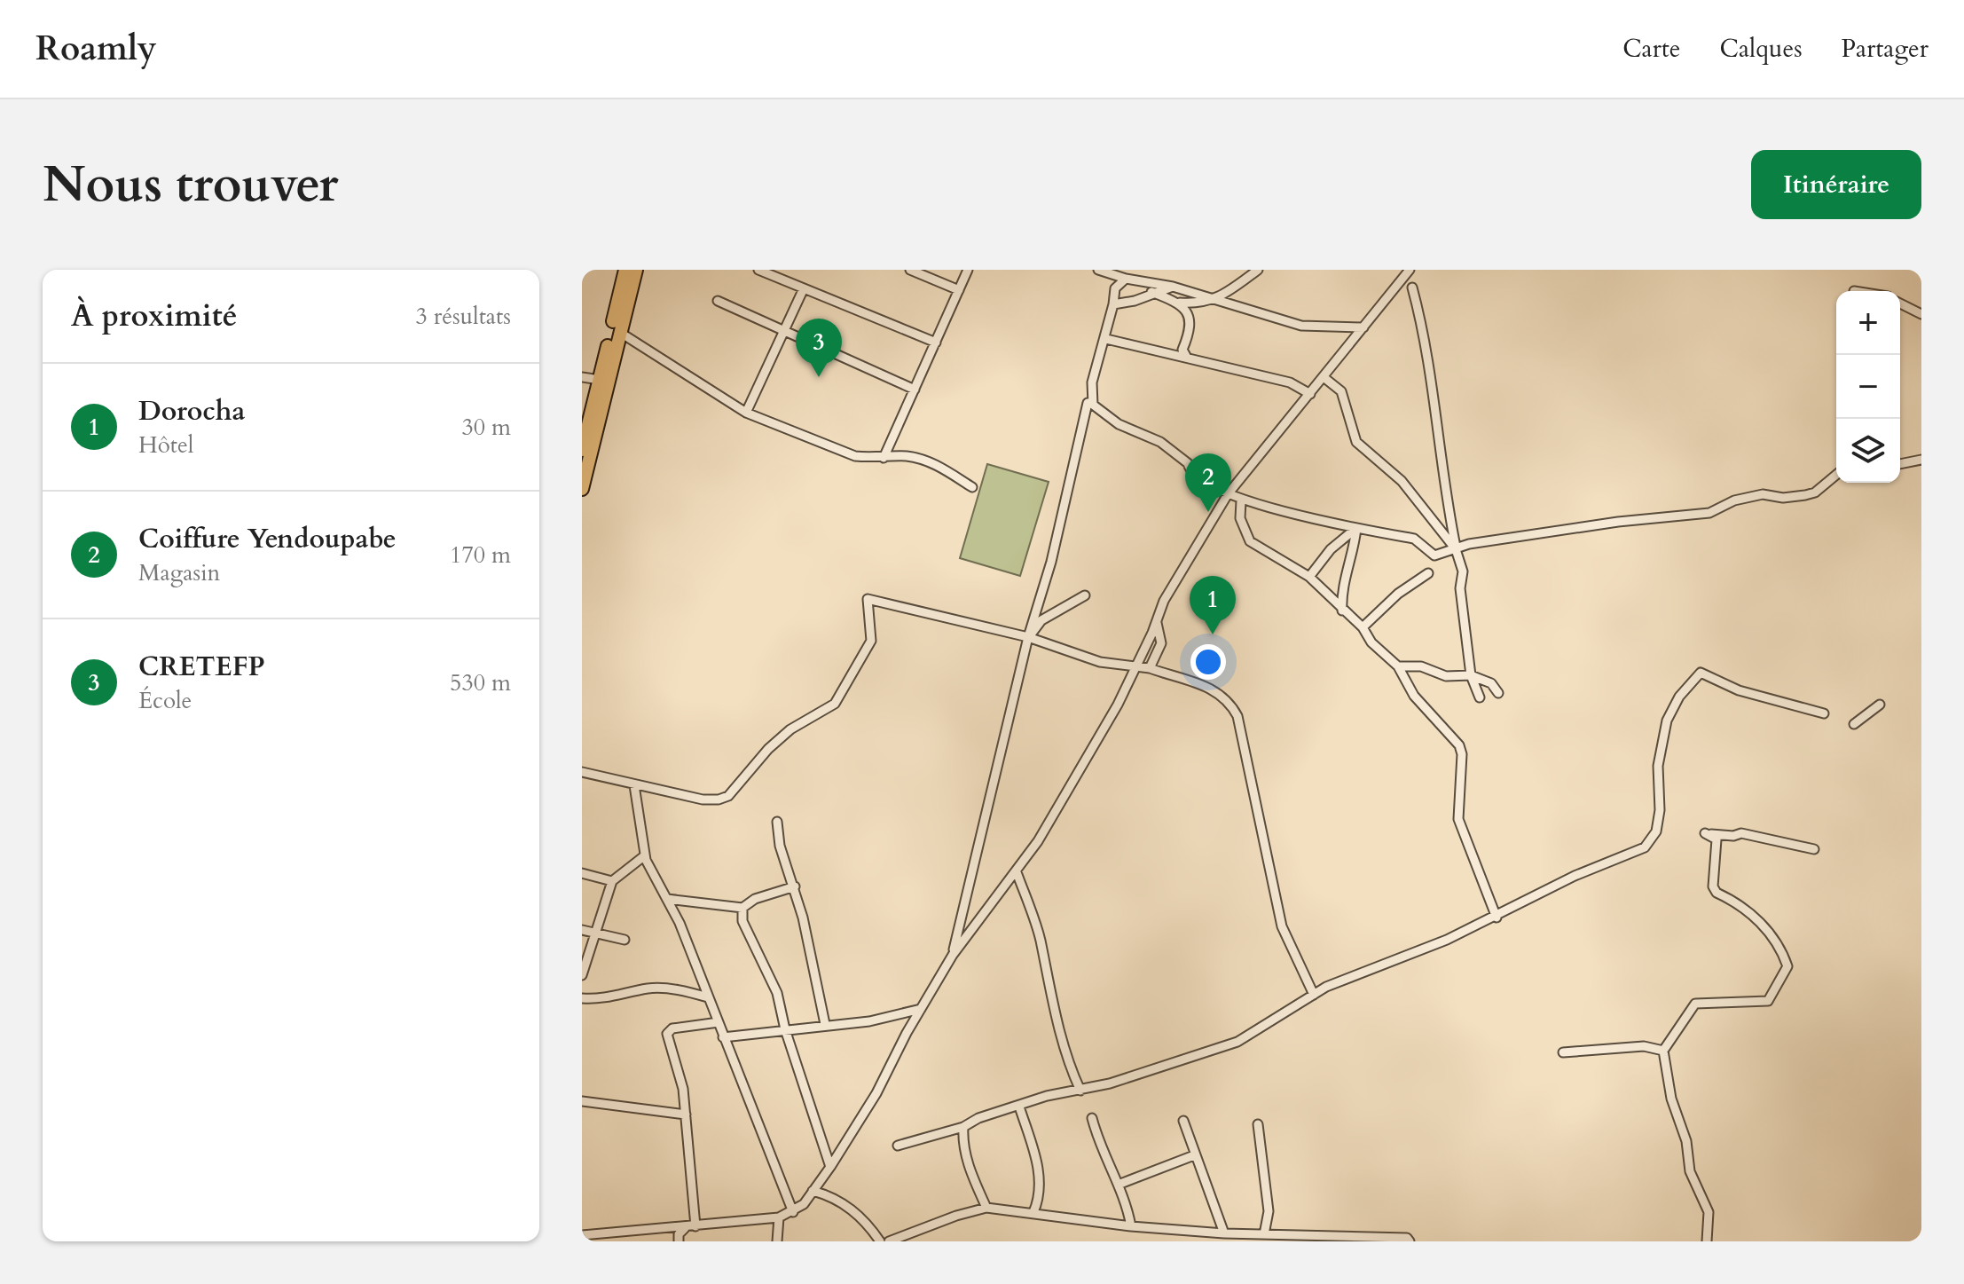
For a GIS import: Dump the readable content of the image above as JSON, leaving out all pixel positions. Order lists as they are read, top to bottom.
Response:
{
  "page": {
    "header": "Roamly",
    "nav": ["Carte", "Calques", "Partager"],
    "buttons": "Itinéraire",
    "title": "Nous trouver",
    "heading": ["À proximité", "3 résultats"],
    "map_buttons": ["+", "−"],
    "pins": ["3", "2", "1"],
    "list": [
      {
        "mark": "1",
        "name": "Dorocha",
        "note": "Hôtel",
        "value": "30 m"
      },
      {
        "mark": "2",
        "name": "Coiffure Yendoupabe",
        "note": "Magasin",
        "value": "170 m"
      },
      {
        "mark": "3",
        "name": "CRETEFP",
        "note": "École",
        "value": "530 m"
      }
    ]
  }
}
